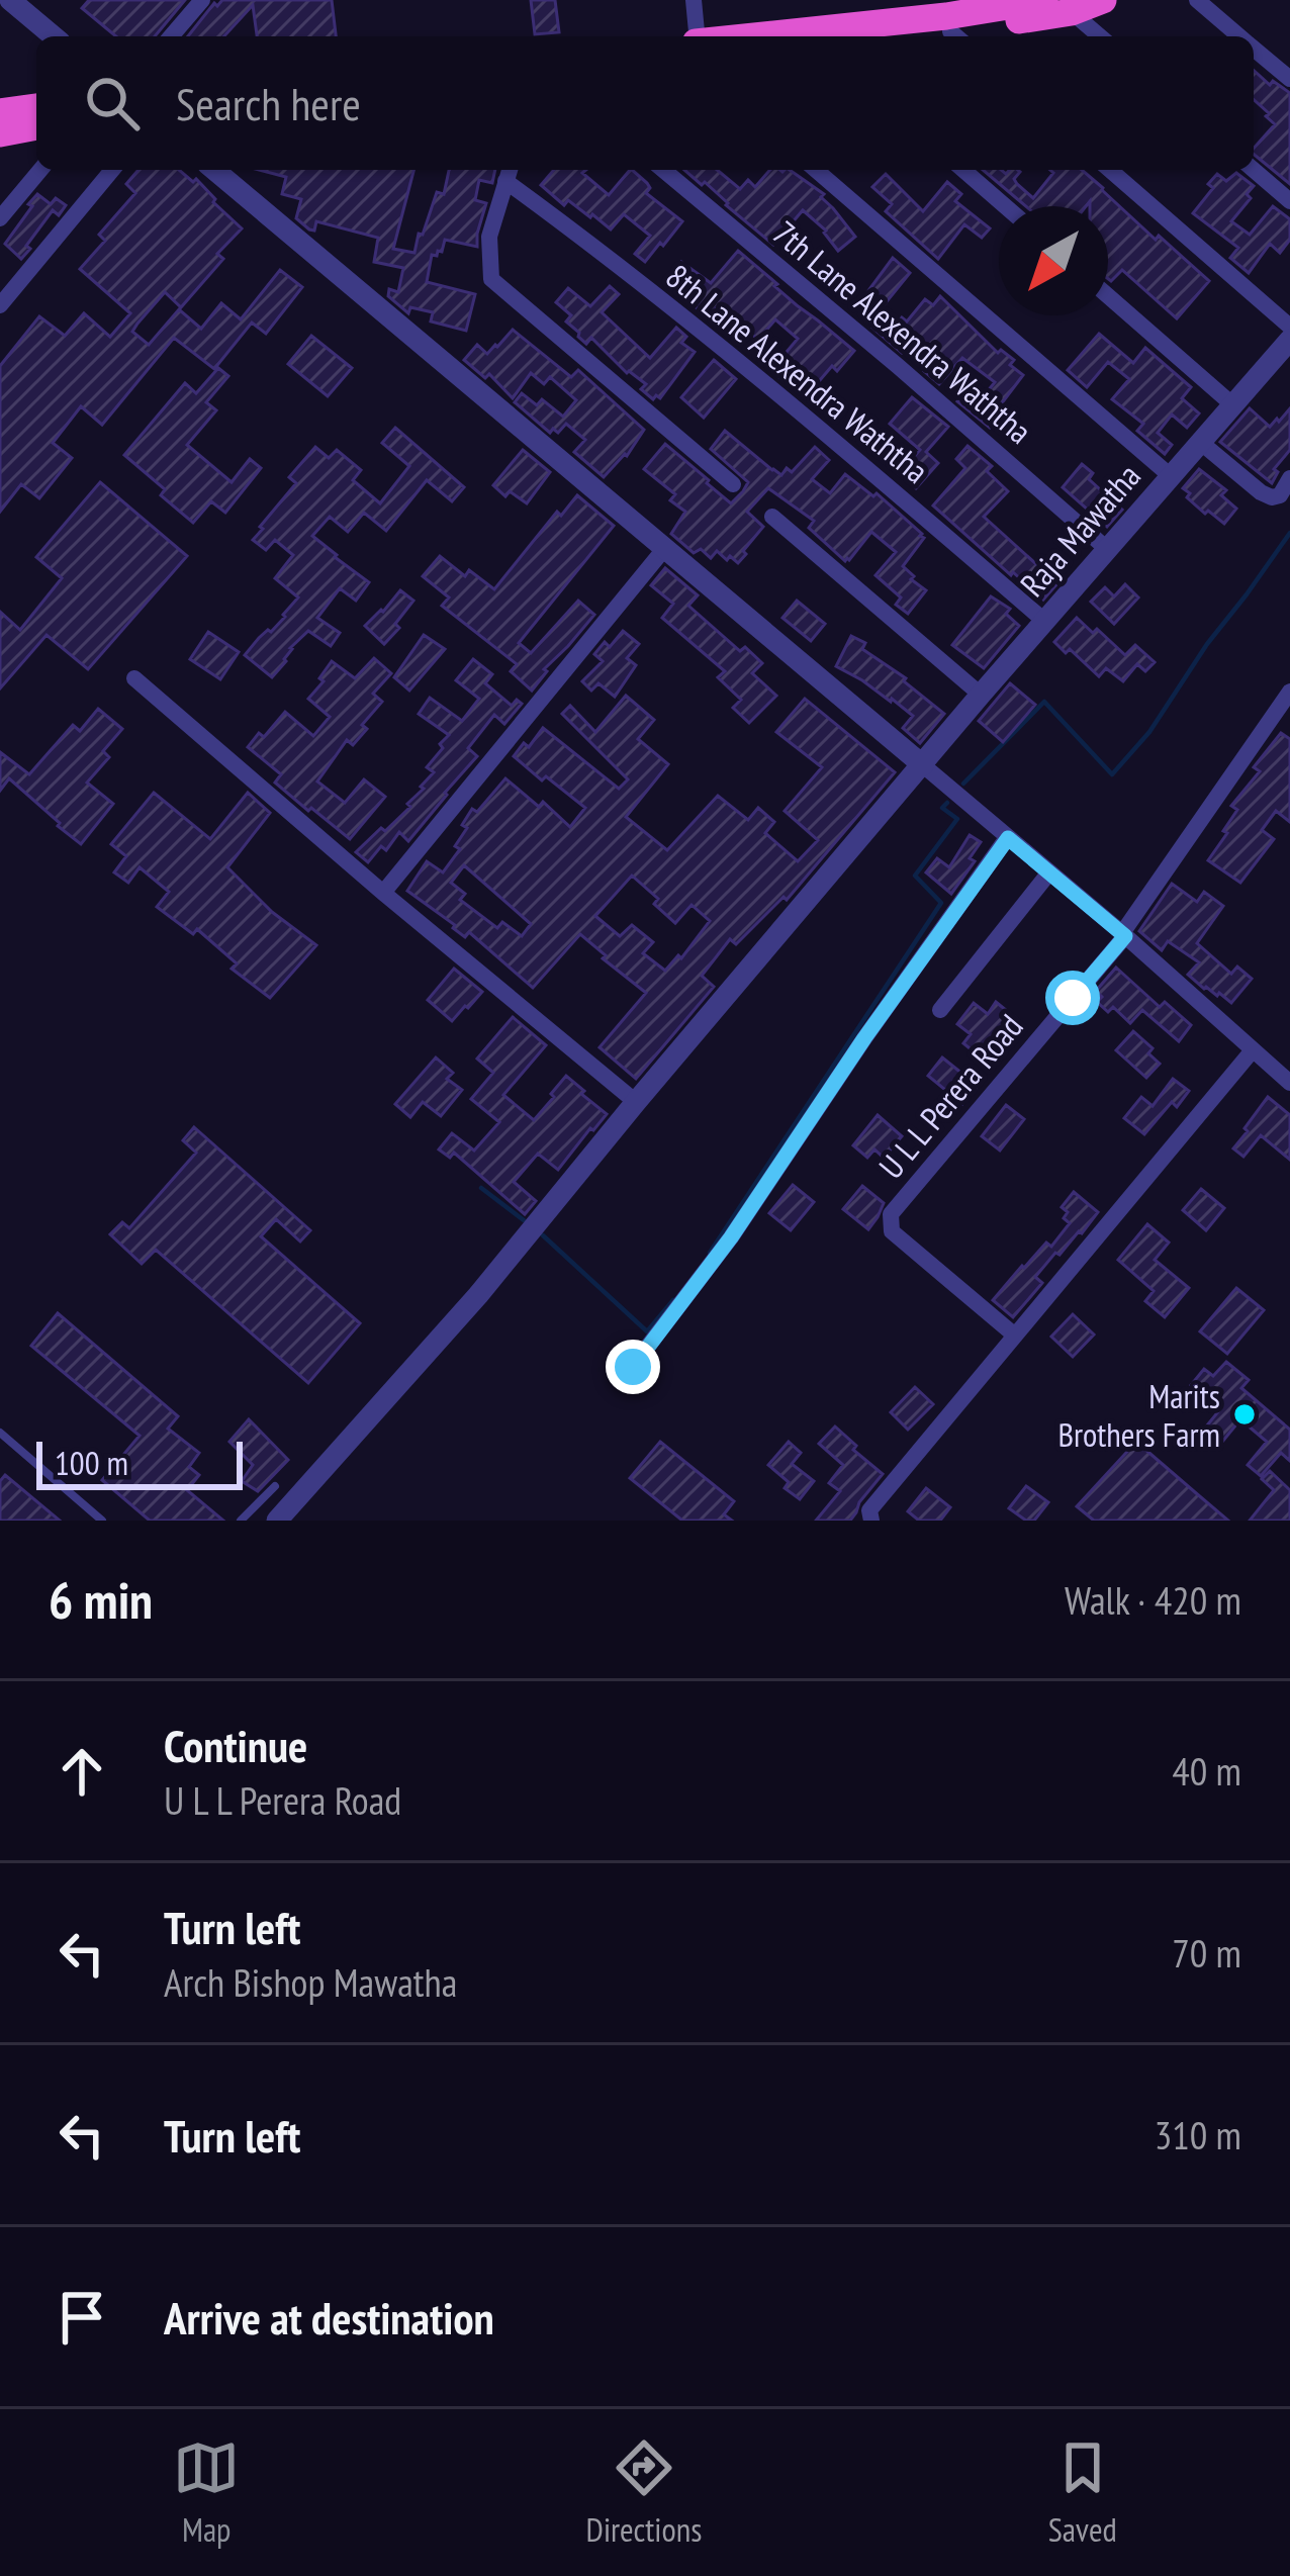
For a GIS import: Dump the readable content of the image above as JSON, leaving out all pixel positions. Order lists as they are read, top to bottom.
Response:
{
  "streets": {
    "street": [
      "7th Lane Alexendra Waththa",
      "8th Lane Alexendra Waththa",
      "Raja Mawatha",
      "U L L Perera Road"
    ]
  },
  "crossings": [
    ["7th Lane Alexendra Waththa", "Raja Mawatha"],
    ["8th Lane Alexendra Waththa", "Raja Mawatha"]
  ],
  "places": ["Marits Brothers Farm"],
  "scale_bar": "100 m",
  "north": "bottom left",
  "page": {
    "search": "Search here",
    "scale": "100 m",
    "heading": ["6 min", "Walk · 420 m"],
    "list": [
      ["Continue", "U L L Perera Road", "40 m"],
      ["Turn left", "Arch Bishop Mawatha", "70 m"],
      ["Turn left", "310 m"],
      "Arrive at destination"
    ],
    "nav": ["Map", "Directions", "Saved"]
  }
}
